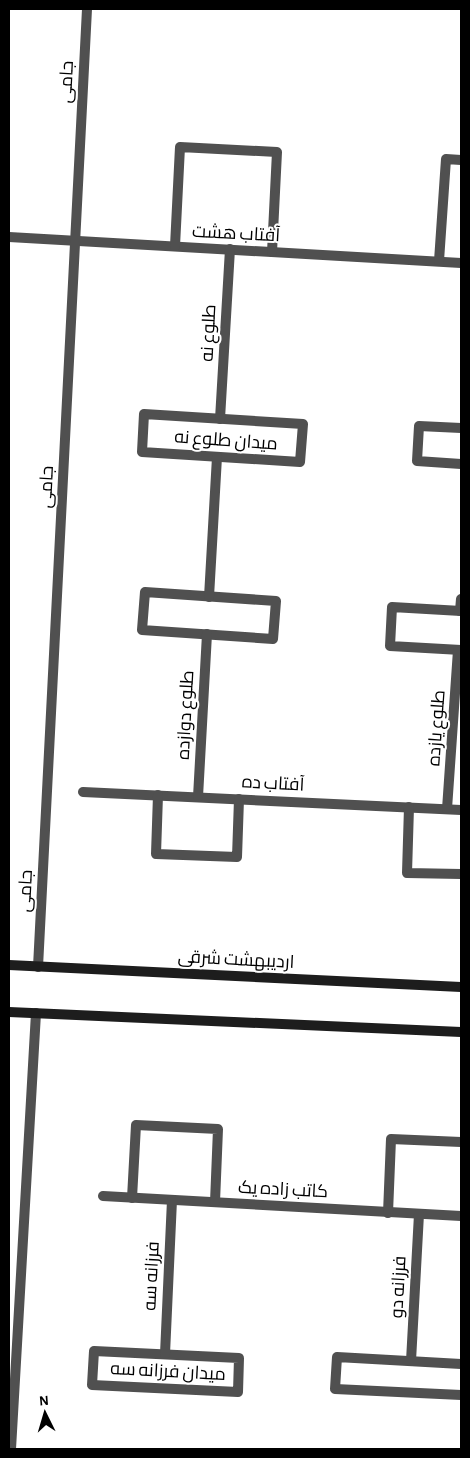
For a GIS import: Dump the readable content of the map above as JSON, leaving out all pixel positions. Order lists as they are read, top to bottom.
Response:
{
  "streets": {
    "main road": ["اردیبهشت شرقی"],
    "street": [
      "جامی",
      "آفتاب هشت",
      "طلوع نه",
      "میدان طلوع نه",
      "طلوع دوازده",
      "طلوع یازده",
      "آفتاب ده",
      "کاتب زاده یک",
      "فرزانه سه",
      "فرزانه دو",
      "میدان فرزانه سه"
    ]
  },
  "crossings": [
    ["جامی", "آفتاب هشت"],
    ["جامی", "اردیبهشت شرقی"],
    ["آفتاب هشت", "طلوع نه"],
    ["طلوع نه", "میدان طلوع نه"],
    ["طلوع دوازده", "آفتاب ده"],
    ["طلوع یازده", "آفتاب ده"],
    ["کاتب زاده یک", "فرزانه سه"],
    ["کاتب زاده یک", "فرزانه دو"],
    ["فرزانه سه", "میدان فرزانه سه"]
  ],
  "north": "top"
}
